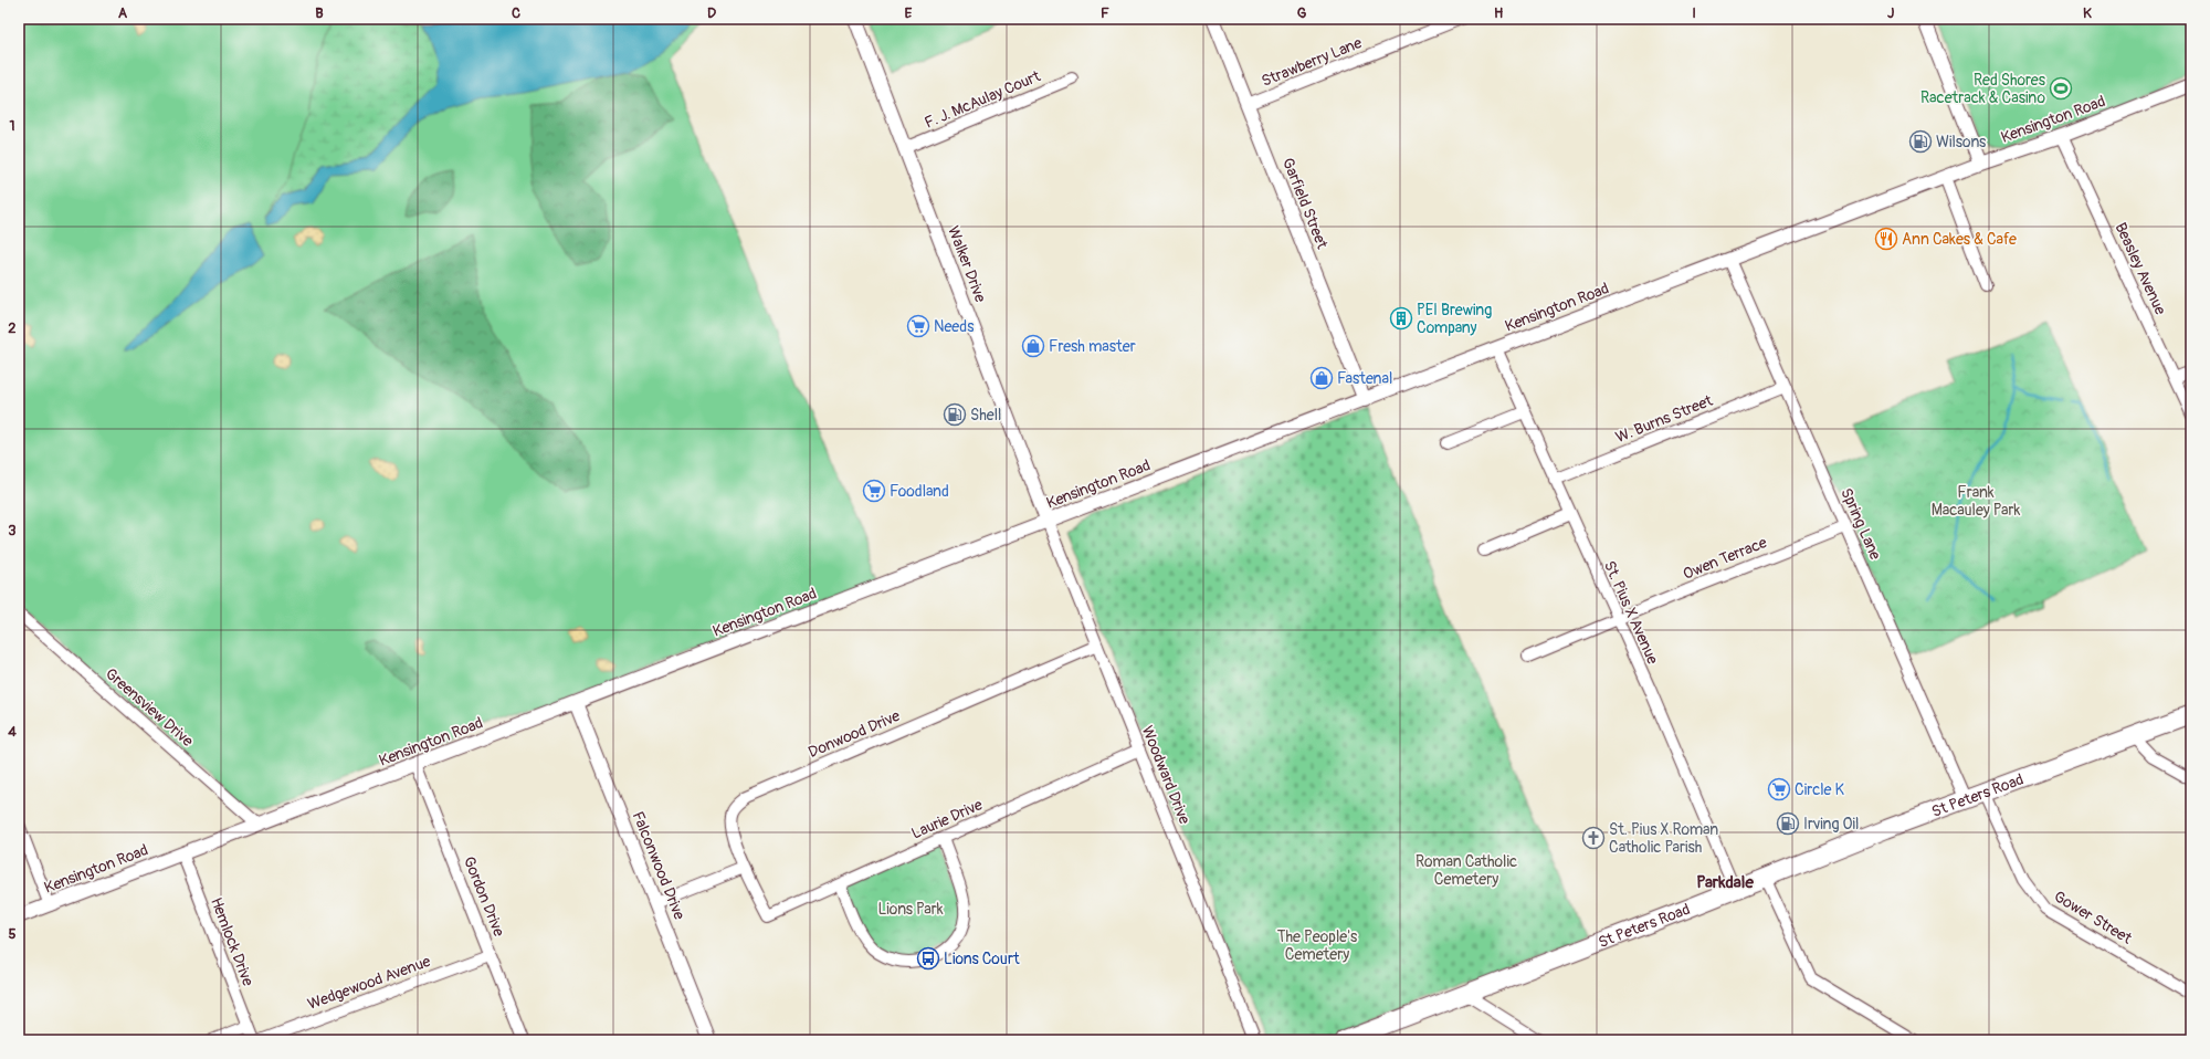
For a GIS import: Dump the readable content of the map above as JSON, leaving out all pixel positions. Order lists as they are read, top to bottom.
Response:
{
  "streets": {
    "main road": ["St Peters Road"],
    "street": [
      "Strawberry Lane",
      "F. J. McAulay Court",
      "Kensington Road",
      "Garfield Street",
      "Walker Drive",
      "Beasley Avenue",
      "W. Burns Street",
      "Spring Lane",
      "Owen Terrace",
      "St. Pius X Avenue",
      "Greensview Drive",
      "Donwood Drive",
      "Woodward Drive",
      "Laurie Drive",
      "Falconwood Drive",
      "Gordon Drive",
      "Gower Street",
      "Hemlock Drive",
      "Wedgewood Avenue"
    ]
  },
  "crossings": [
    ["Strawberry Lane", "Garfield Street"],
    ["F. J. McAulay Court", "Walker Drive"],
    ["Kensington Road", "Garfield Street"],
    ["Kensington Road", "Walker Drive"],
    ["Kensington Road", "Beasley Avenue"],
    ["Kensington Road", "Spring Lane"],
    ["Kensington Road", "St. Pius X Avenue"],
    ["Kensington Road", "Greensview Drive"],
    ["Kensington Road", "Woodward Drive"],
    ["Kensington Road", "Falconwood Drive"],
    ["Kensington Road", "Gordon Drive"],
    ["Kensington Road", "Hemlock Drive"],
    ["Walker Drive", "Woodward Drive"],
    ["W. Burns Street", "Spring Lane"],
    ["W. Burns Street", "St. Pius X Avenue"],
    ["Spring Lane", "Owen Terrace"],
    ["Spring Lane", "St Peters Road"],
    ["Owen Terrace", "St. Pius X Avenue"],
    ["St. Pius X Avenue", "St Peters Road"],
    ["Donwood Drive", "Woodward Drive"],
    ["Donwood Drive", "Laurie Drive"],
    ["Woodward Drive", "Laurie Drive"],
    ["St Peters Road", "Gower Street"],
    ["Gordon Drive", "Wedgewood Avenue"]
  ],
  "districts": ["Parkdale"],
  "parks": [
    "Frank Macauley Park",
    "Roman Catholic Cemetery",
    "Lions Park",
    "The People's Cemetery"
  ],
  "places": {
    "sports": ["Red Shores Racetrack & Casino"],
    "fuel station": ["Wilsons", "Shell", "Irving Oil"],
    "restaurant": ["Ann Cakes & Cafe"],
    "building": ["PEI Brewing Company"],
    "supermarket": ["Needs", "Foodland", "Circle K"],
    "shop": ["Fresh master", "Fastenal"],
    "church": ["St. Pius X Roman Catholic Parish"],
    "bus stop": ["Lions Court"]
  },
  "grid": {
    "columns": [
      "A",
      "B",
      "C",
      "D",
      "E",
      "F",
      "G",
      "H",
      "I",
      "J",
      "K"
    ],
    "rows": [
      "1",
      "2",
      "3",
      "4",
      "5"
    ]
  }
}
